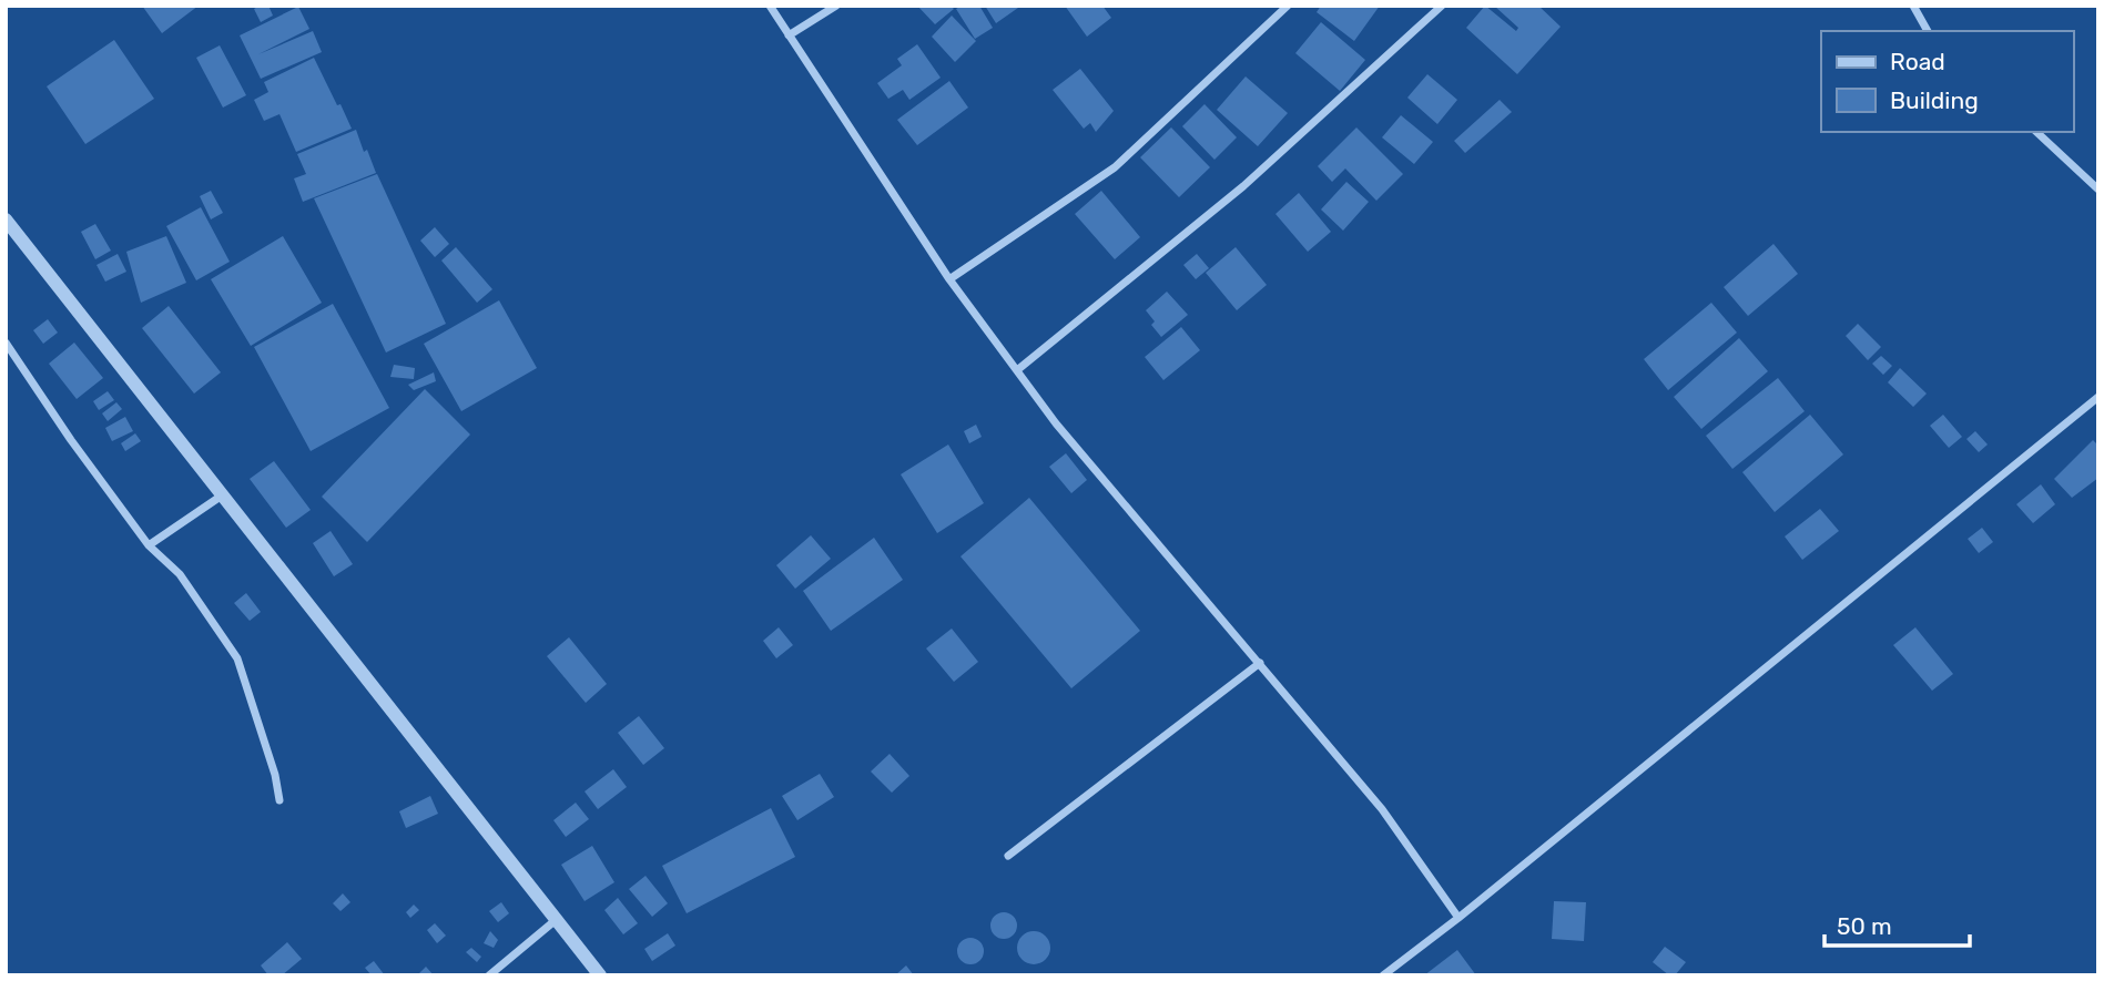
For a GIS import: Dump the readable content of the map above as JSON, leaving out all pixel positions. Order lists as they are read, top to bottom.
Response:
{
  "legend": ["Road", "Building"],
  "scale_bar": "50 m"
}
